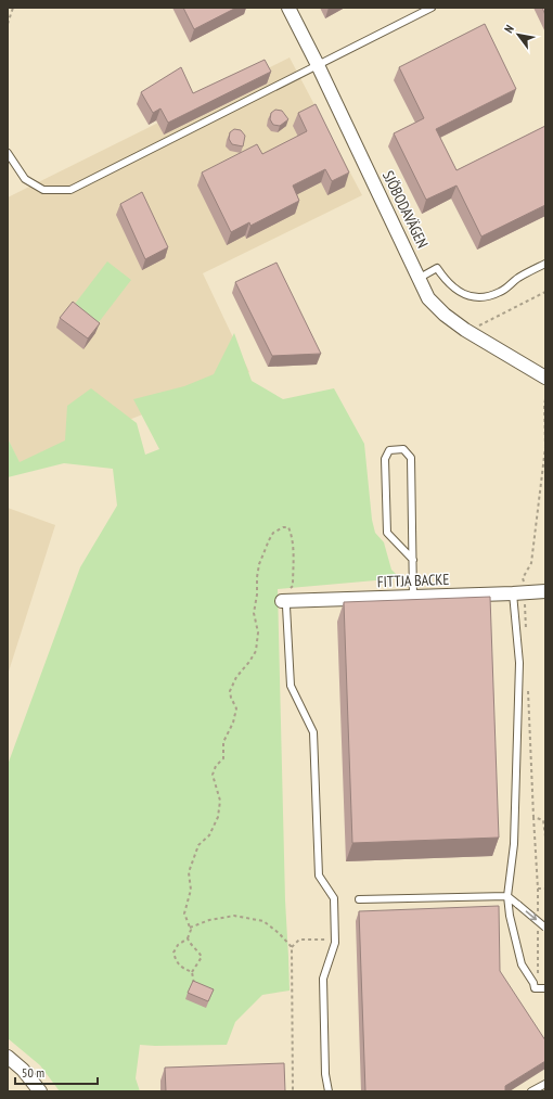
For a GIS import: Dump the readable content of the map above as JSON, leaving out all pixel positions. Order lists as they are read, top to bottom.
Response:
{
  "streets": {
    "street": ["SJÖBODAVÄGEN", "FITTJA BACKE"]
  },
  "scale_bar": "50 m",
  "north": "top left"
}
